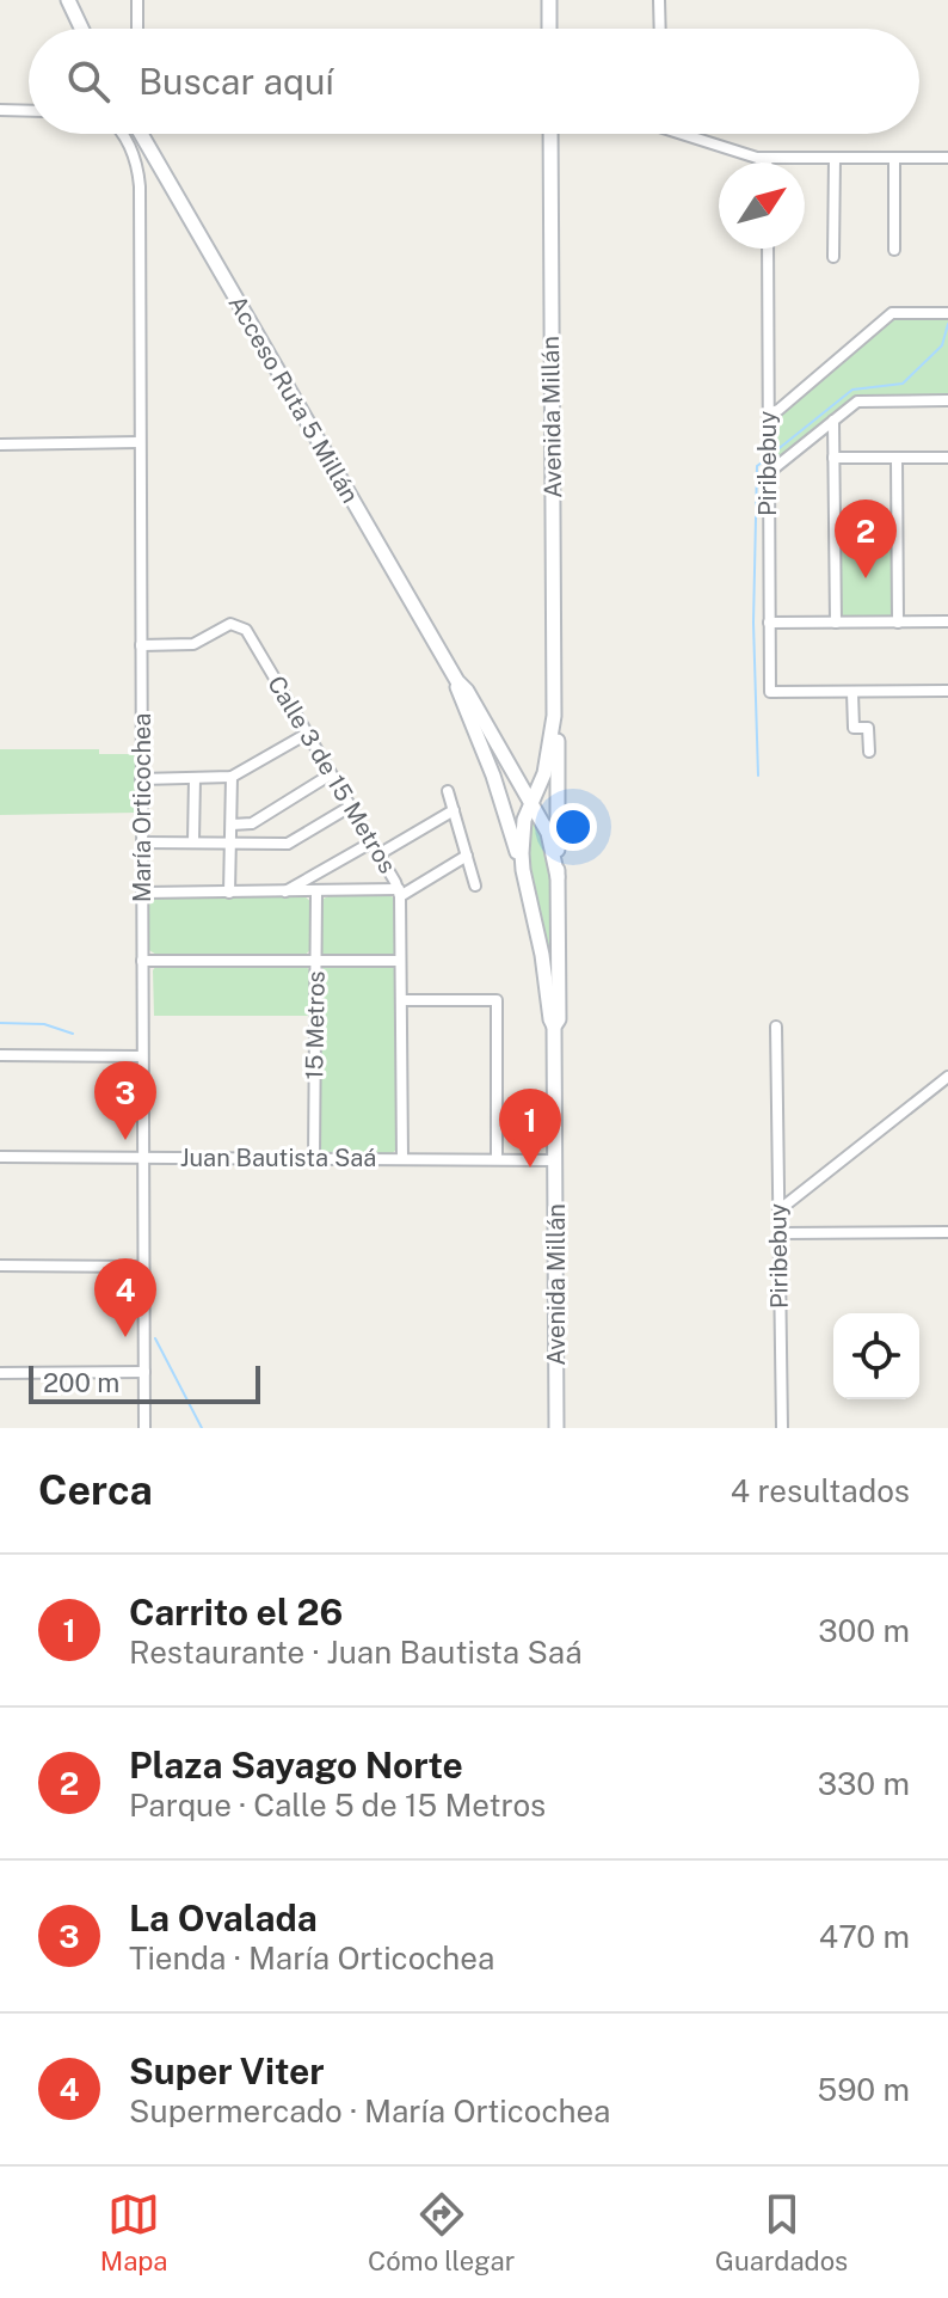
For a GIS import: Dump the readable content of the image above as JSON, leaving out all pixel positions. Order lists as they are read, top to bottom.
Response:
{
  "streets": {
    "main road": ["Acceso Ruta 5 Millán", "Avenida Millán"],
    "street": [
      "Piribebuy",
      "Calle 3 de 15 Metros",
      "María Orticochea",
      "15 Metros",
      "Juan Bautista Saá"
    ]
  },
  "crossings": [
    ["Acceso Ruta 5 Millán", "Avenida Millán"],
    ["Avenida Millán", "Juan Bautista Saá"],
    ["Calle 3 de 15 Metros", "María Orticochea"],
    ["Calle 3 de 15 Metros", "Juan Bautista Saá"],
    ["María Orticochea", "Juan Bautista Saá"],
    ["15 Metros", "Juan Bautista Saá"]
  ],
  "scale_bar": "200 m",
  "north": "top right",
  "page": {
    "search": "Buscar aquí",
    "pins": [
      "2",
      "3",
      "1",
      "4"
    ],
    "scale": "200 m",
    "heading": ["Cerca", "4 resultados"],
    "list": [
      {
        "mark": "1",
        "name": "Carrito el 26",
        "note": "Restaurante · Juan Bautista Saá",
        "value": "300 m"
      },
      {
        "mark": "2",
        "name": "Plaza Sayago Norte",
        "note": "Parque · Calle 5 de 15 Metros",
        "value": "330 m"
      },
      {
        "mark": "3",
        "name": "La Ovalada",
        "note": "Tienda · María Orticochea",
        "value": "470 m"
      },
      {
        "mark": "4",
        "name": "Super Viter",
        "note": "Supermercado · María Orticochea",
        "value": "590 m"
      }
    ],
    "nav": ["Mapa", "Cómo llegar", "Guardados"]
  }
}
